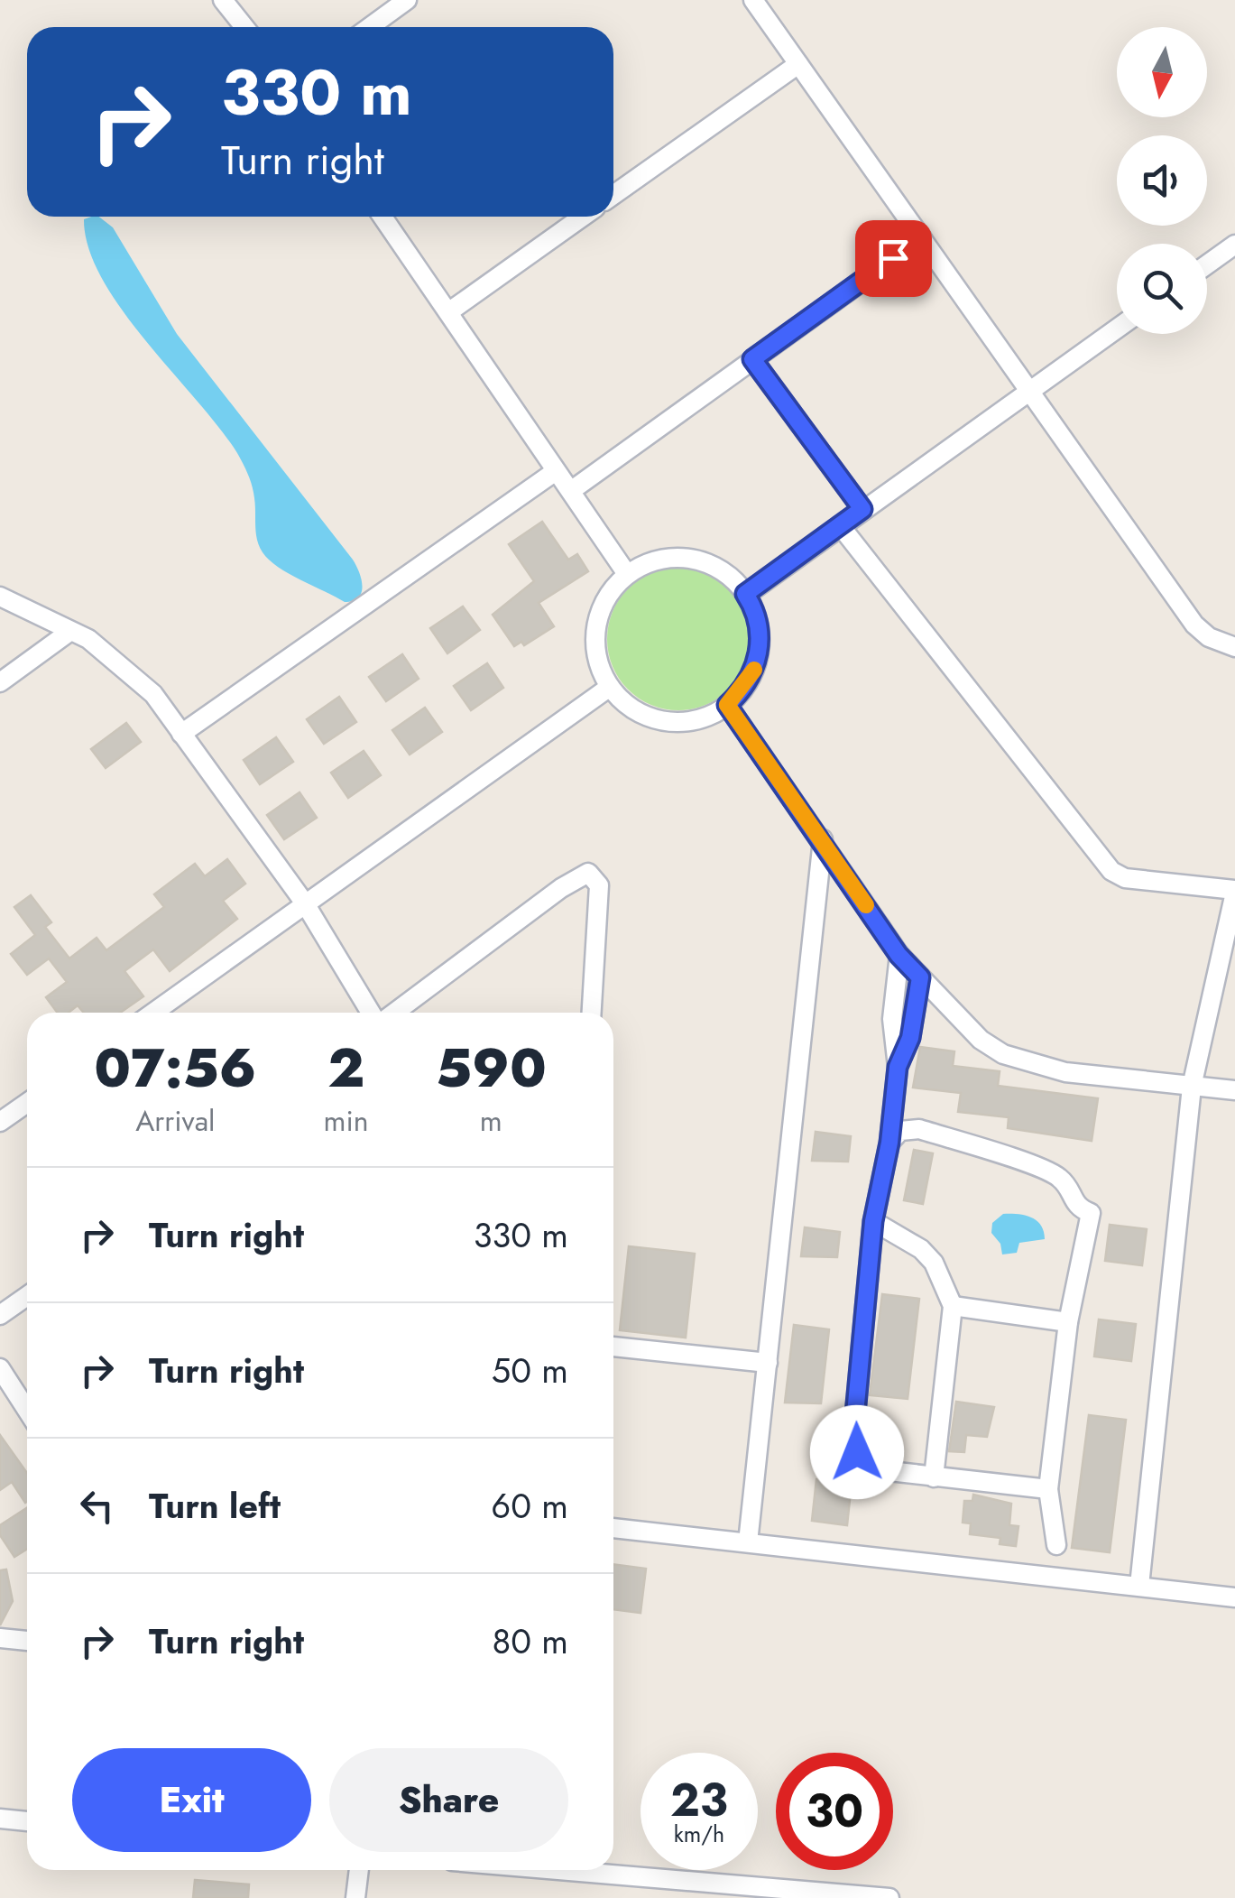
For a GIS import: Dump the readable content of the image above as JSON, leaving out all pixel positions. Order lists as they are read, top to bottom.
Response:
{
  "north": "bottom",
  "page": {
    "turn": ["330 m", "Turn right"],
    "eta": [
      "07:56",
      "Arrival",
      "2",
      "min",
      "590",
      "m"
    ],
    "list": [
      {
        "name": "Turn right",
        "value": "330 m"
      },
      {
        "name": "Turn right",
        "value": "50 m"
      },
      {
        "name": "Turn left",
        "value": "60 m"
      },
      {
        "name": "Turn right",
        "value": "80 m"
      }
    ],
    "buttons": ["Exit", "Share"],
    "speed": "23 km/h",
    "limit": "30"
  }
}
